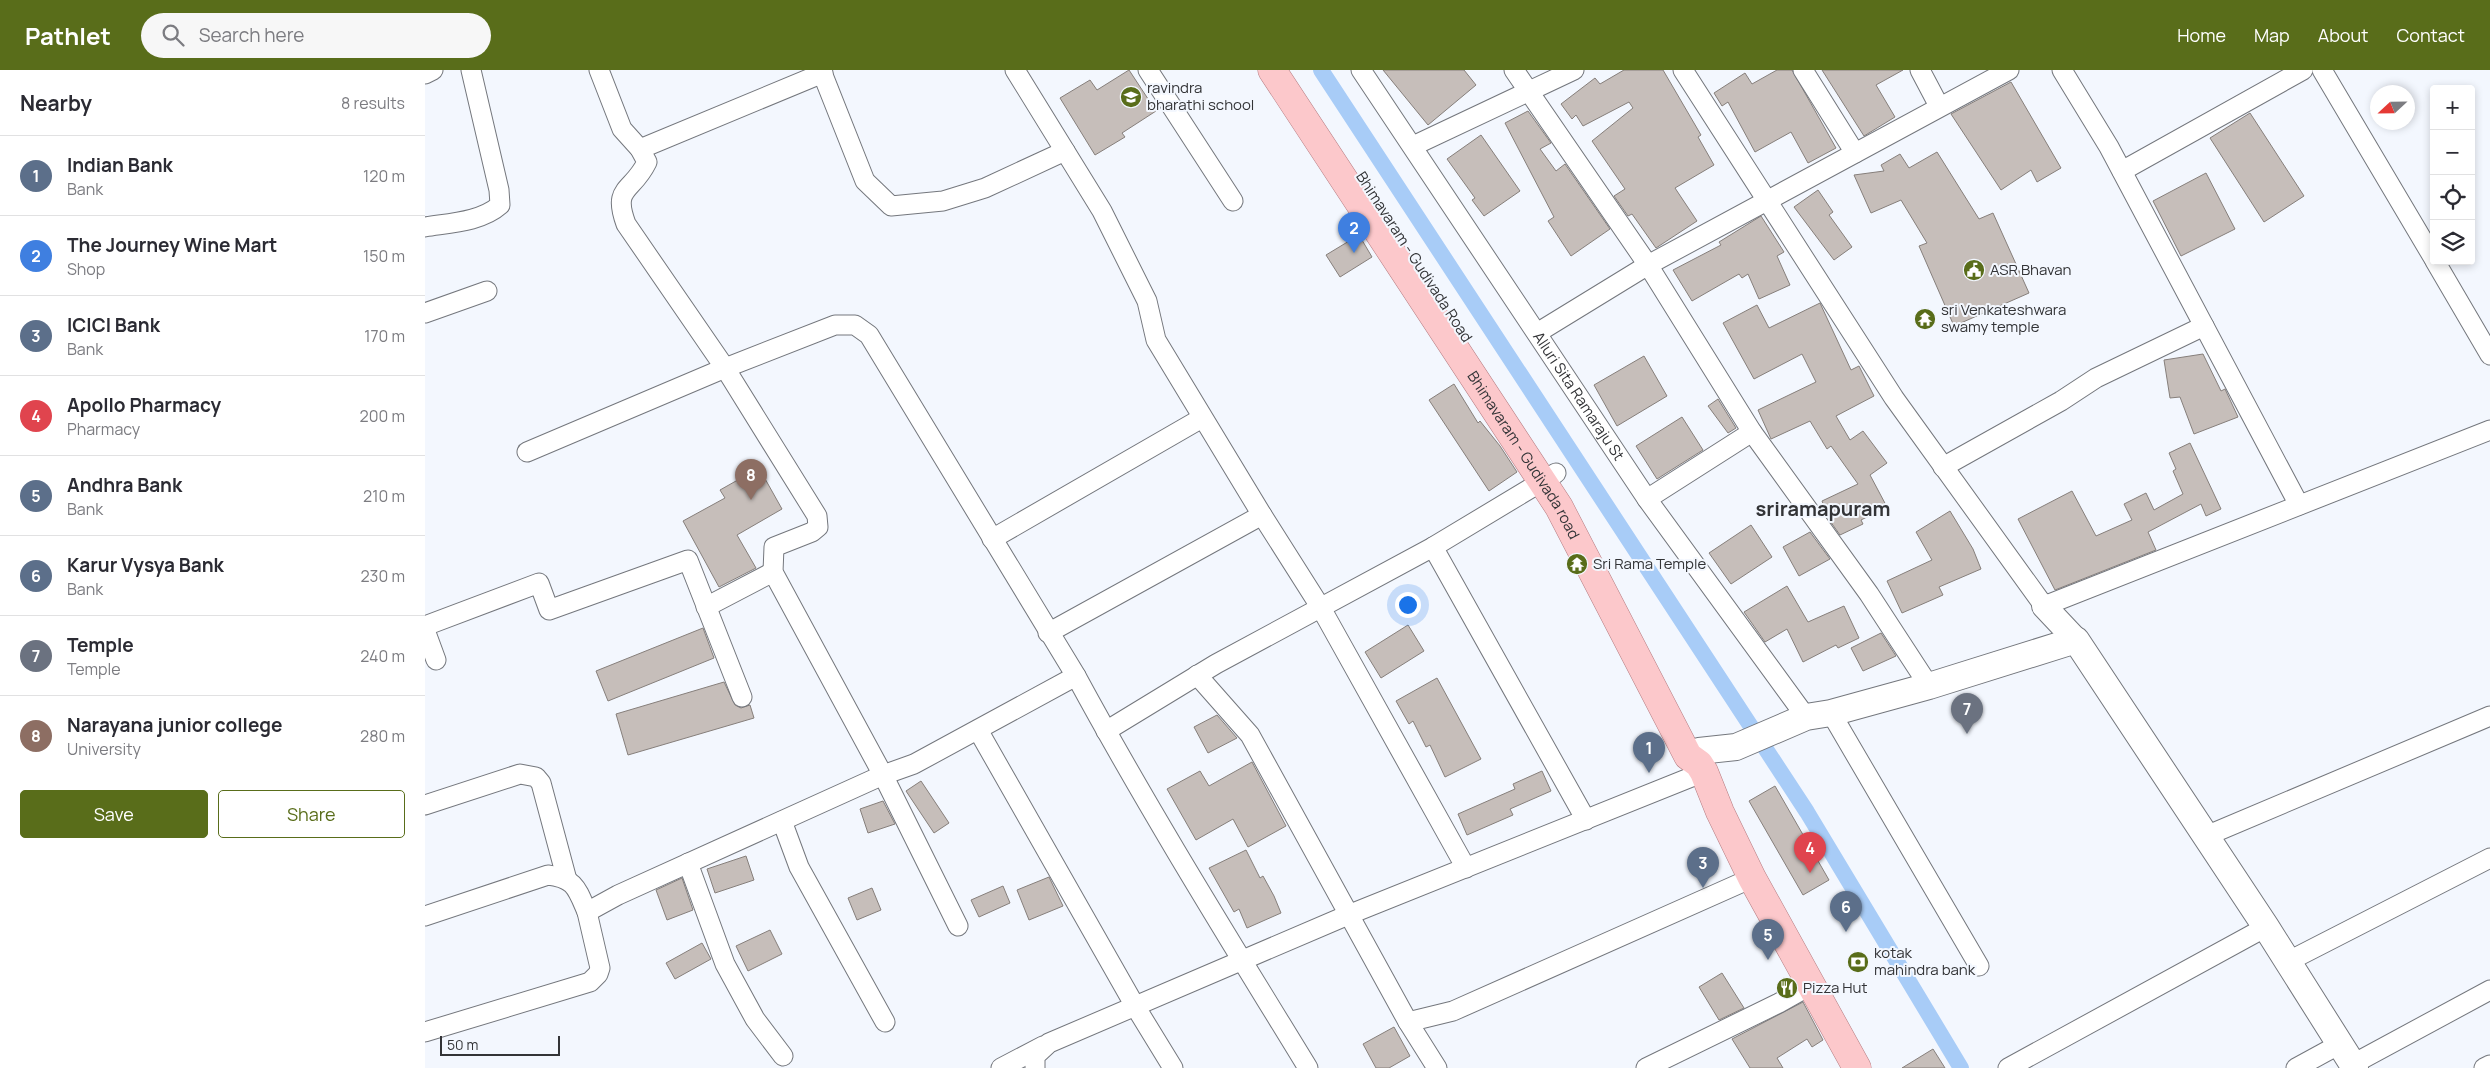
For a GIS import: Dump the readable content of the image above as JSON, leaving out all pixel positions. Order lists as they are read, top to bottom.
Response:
{
  "streets": {
    "main road": ["Bhimavaram - Gudivada road"],
    "street": ["Alluri Sita Ramaraju St"]
  },
  "districts": ["sriramapuram"],
  "places": {
    "school or university": ["ravindra bharathi school"],
    "public building": ["ASR Bhavan"],
    "temple": ["sri Venkateshwara swamy temple", "Sri Rama Temple"],
    "bank": ["kotak mahindra bank"],
    "restaurant": ["Pizza Hut"]
  },
  "scale_bar": "50 m",
  "north": "left",
  "page": {
    "header": "Pathlet",
    "search": "Search here",
    "nav": [
      "Home",
      "Map",
      "About",
      "Contact"
    ],
    "heading": ["Nearby", "8 results"],
    "map_buttons": ["+", "−"],
    "list": [
      {
        "mark": "1",
        "name": "Indian Bank",
        "note": "Bank",
        "value": "120 m"
      },
      {
        "mark": "2",
        "name": "The Journey Wine Mart",
        "note": "Shop",
        "value": "150 m"
      },
      {
        "mark": "3",
        "name": "ICICI Bank",
        "note": "Bank",
        "value": "170 m"
      },
      {
        "mark": "4",
        "name": "Apollo Pharmacy",
        "note": "Pharmacy",
        "value": "200 m"
      },
      {
        "mark": "5",
        "name": "Andhra Bank",
        "note": "Bank",
        "value": "210 m"
      },
      {
        "mark": "6",
        "name": "Karur Vysya Bank",
        "note": "Bank",
        "value": "230 m"
      },
      {
        "mark": "7",
        "name": "Temple",
        "note": "Temple",
        "value": "240 m"
      },
      {
        "mark": "8",
        "name": "Narayana junior college",
        "note": "University",
        "value": "280 m"
      }
    ],
    "pins": [
      "2",
      "8",
      "7",
      "1",
      "4",
      "3",
      "6",
      "5"
    ],
    "buttons": ["Save", "Share"],
    "scale": "50 m"
  }
}
